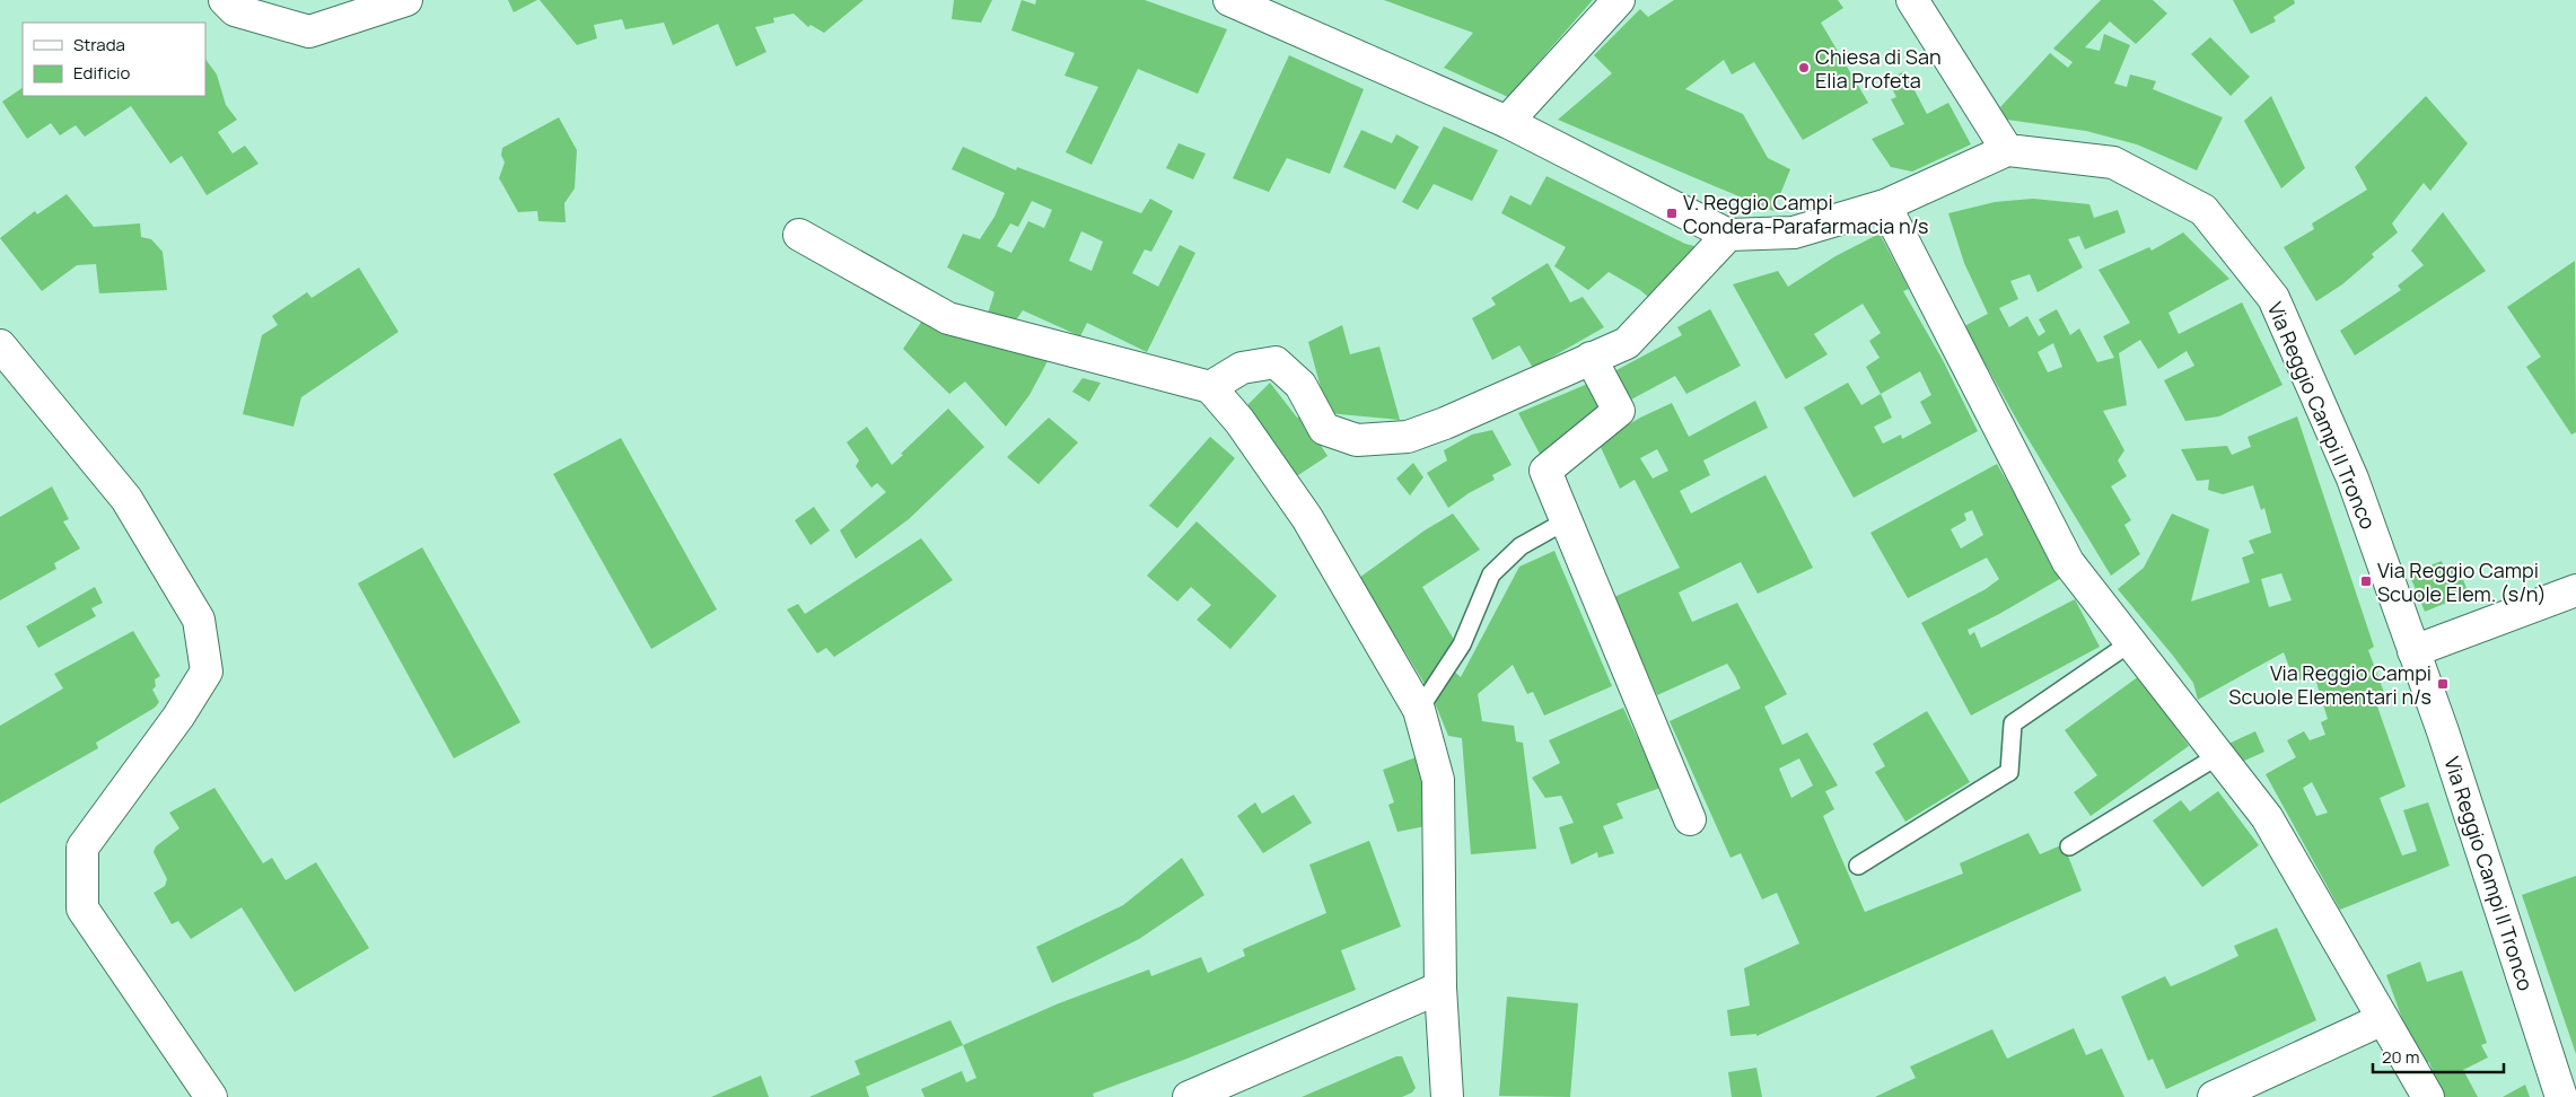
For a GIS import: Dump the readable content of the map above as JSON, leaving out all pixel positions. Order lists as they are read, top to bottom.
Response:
{
  "streets": {
    "street": ["Via Reggio Campi II Tronco"]
  },
  "places": {
    "other": ["Chiesa di San Elia Profeta"],
    "transit": ["V. Reggio Campi Condera-Parafarmacia n/s", "Via Reggio Campi Scuole Elem. (s/n)", "Via Reggio Campi Scuole Elementari n/s"]
  },
  "legend": ["Strada", "Edificio"],
  "scale_bar": "20 m"
}
